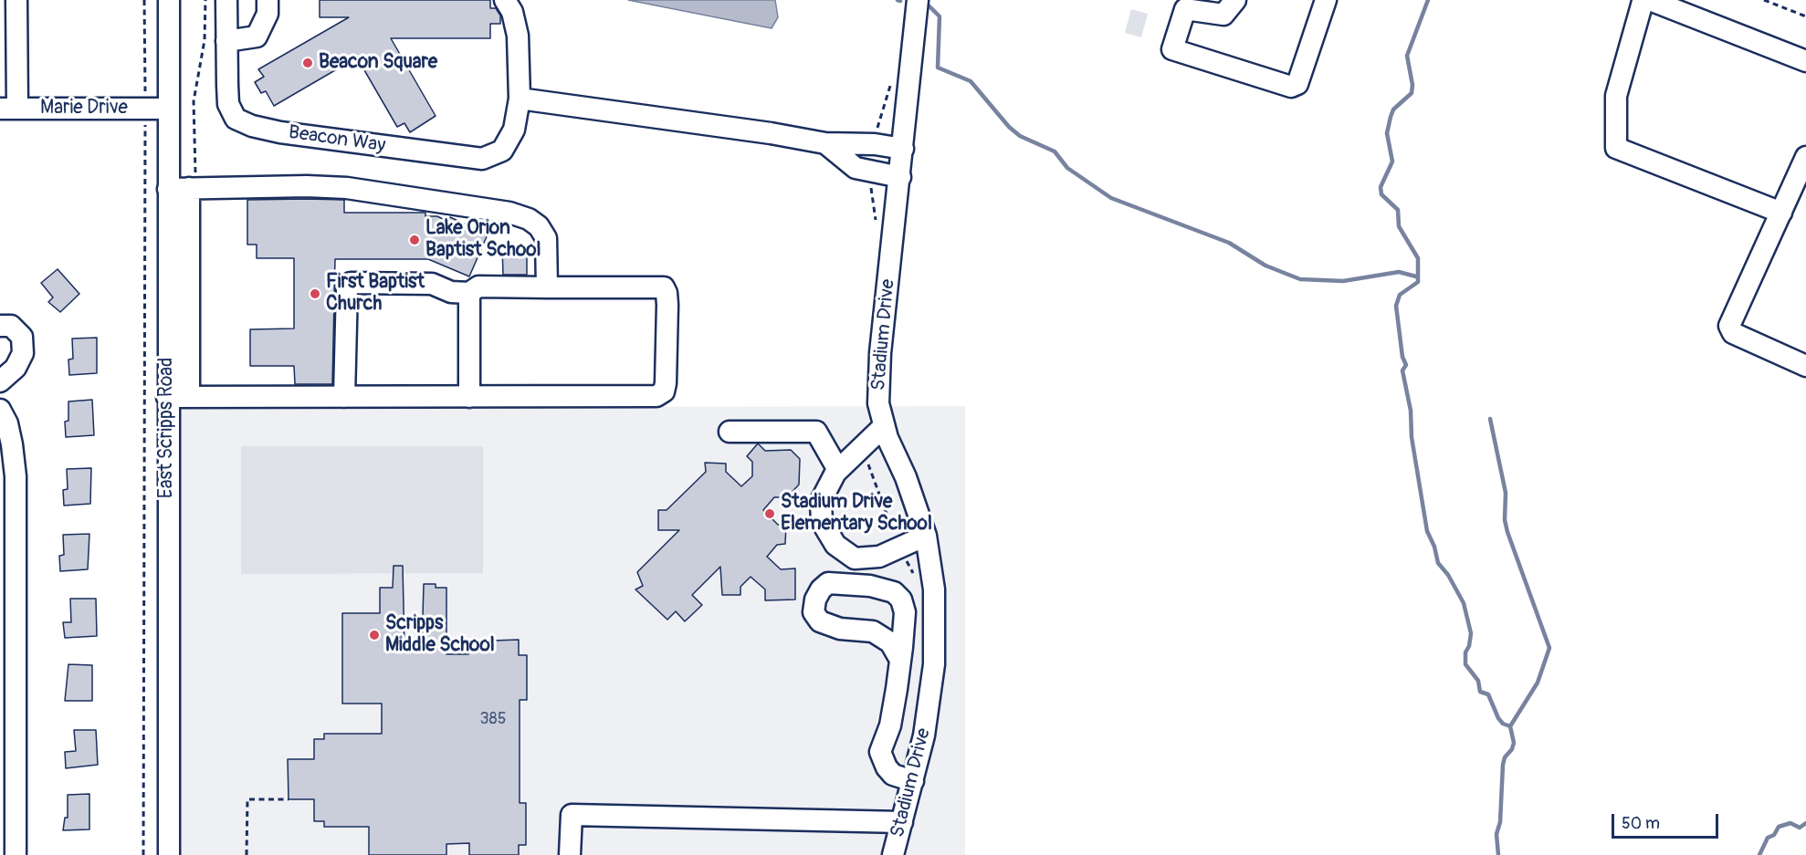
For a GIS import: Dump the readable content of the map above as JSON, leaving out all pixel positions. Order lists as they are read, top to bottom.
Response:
{
  "streets": {
    "street": [
      "Marie Drive",
      "Beacon Way",
      "Stadium Drive",
      "East Scripps Road"
    ]
  },
  "crossings": [
    ["Marie Drive", "East Scripps Road"]
  ],
  "places": [
    "Beacon Square",
    "Lake Orion Baptist School",
    "First Baptist Church",
    "Stadium Drive Elementary School",
    "Scripps Middle School"
  ],
  "house_numbers": ["385"],
  "scale_bar": "50 m"
}
